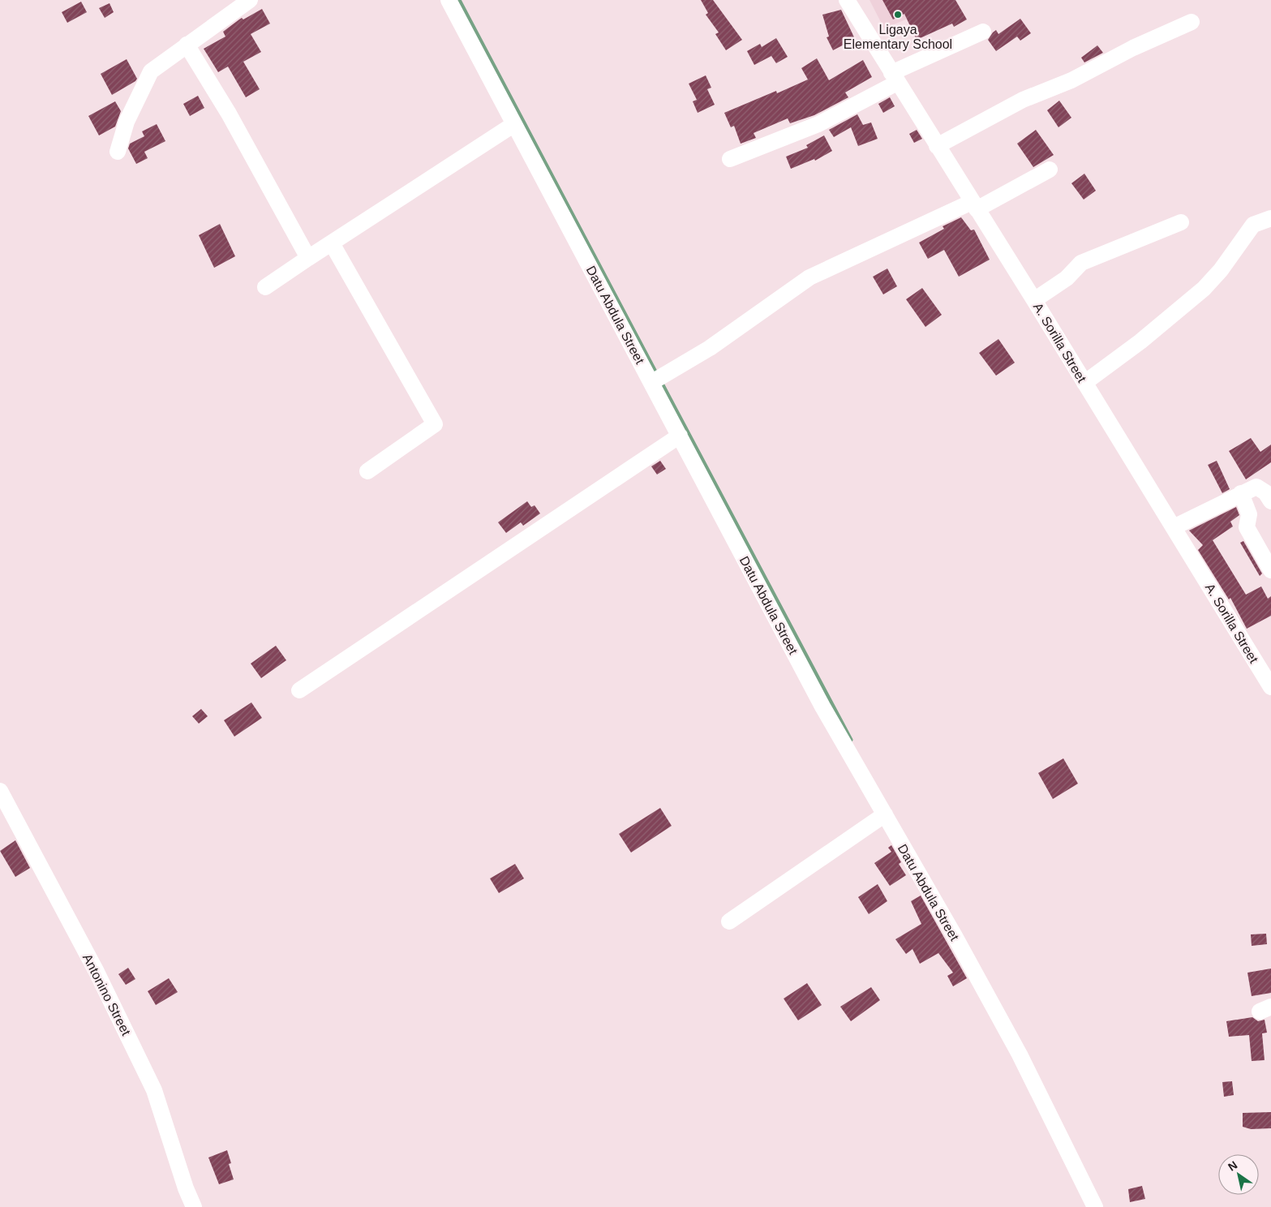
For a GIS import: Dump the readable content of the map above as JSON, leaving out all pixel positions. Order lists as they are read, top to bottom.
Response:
{
  "streets": {
    "street": ["Datu Abdula Street", "A. Sorilla Street", "Antonino Street"]
  },
  "places": ["Ligaya Elementary School"],
  "north": "top left"
}
